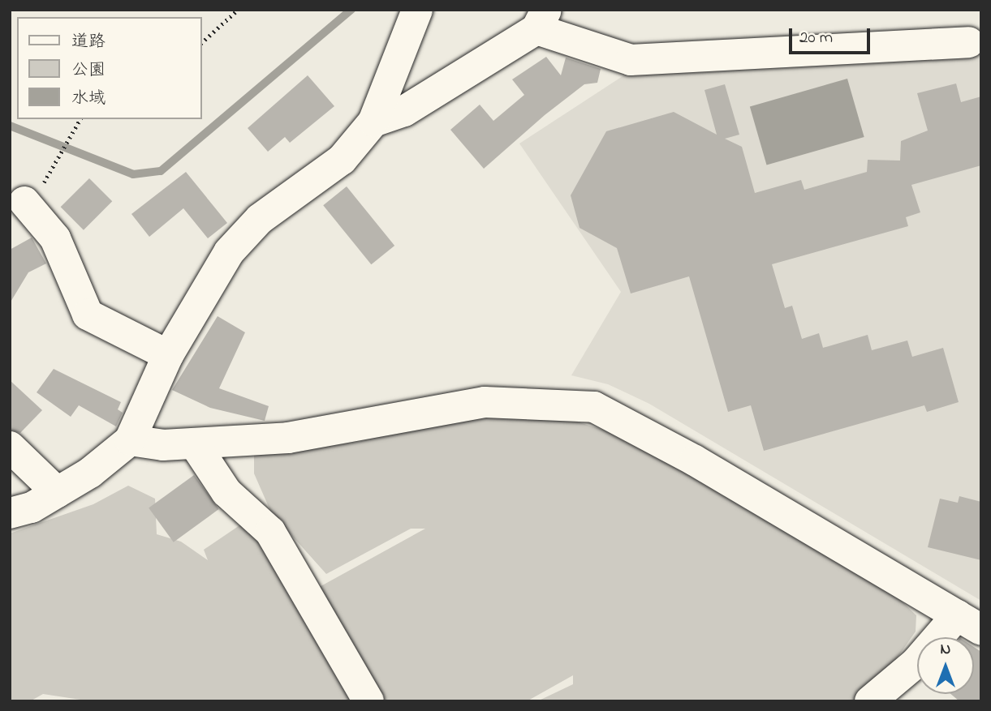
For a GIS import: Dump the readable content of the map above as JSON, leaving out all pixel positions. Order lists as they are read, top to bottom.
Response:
{
  "legend": ["道路", "公園", "水域"],
  "scale_bar": "20 m",
  "north": "top"
}
